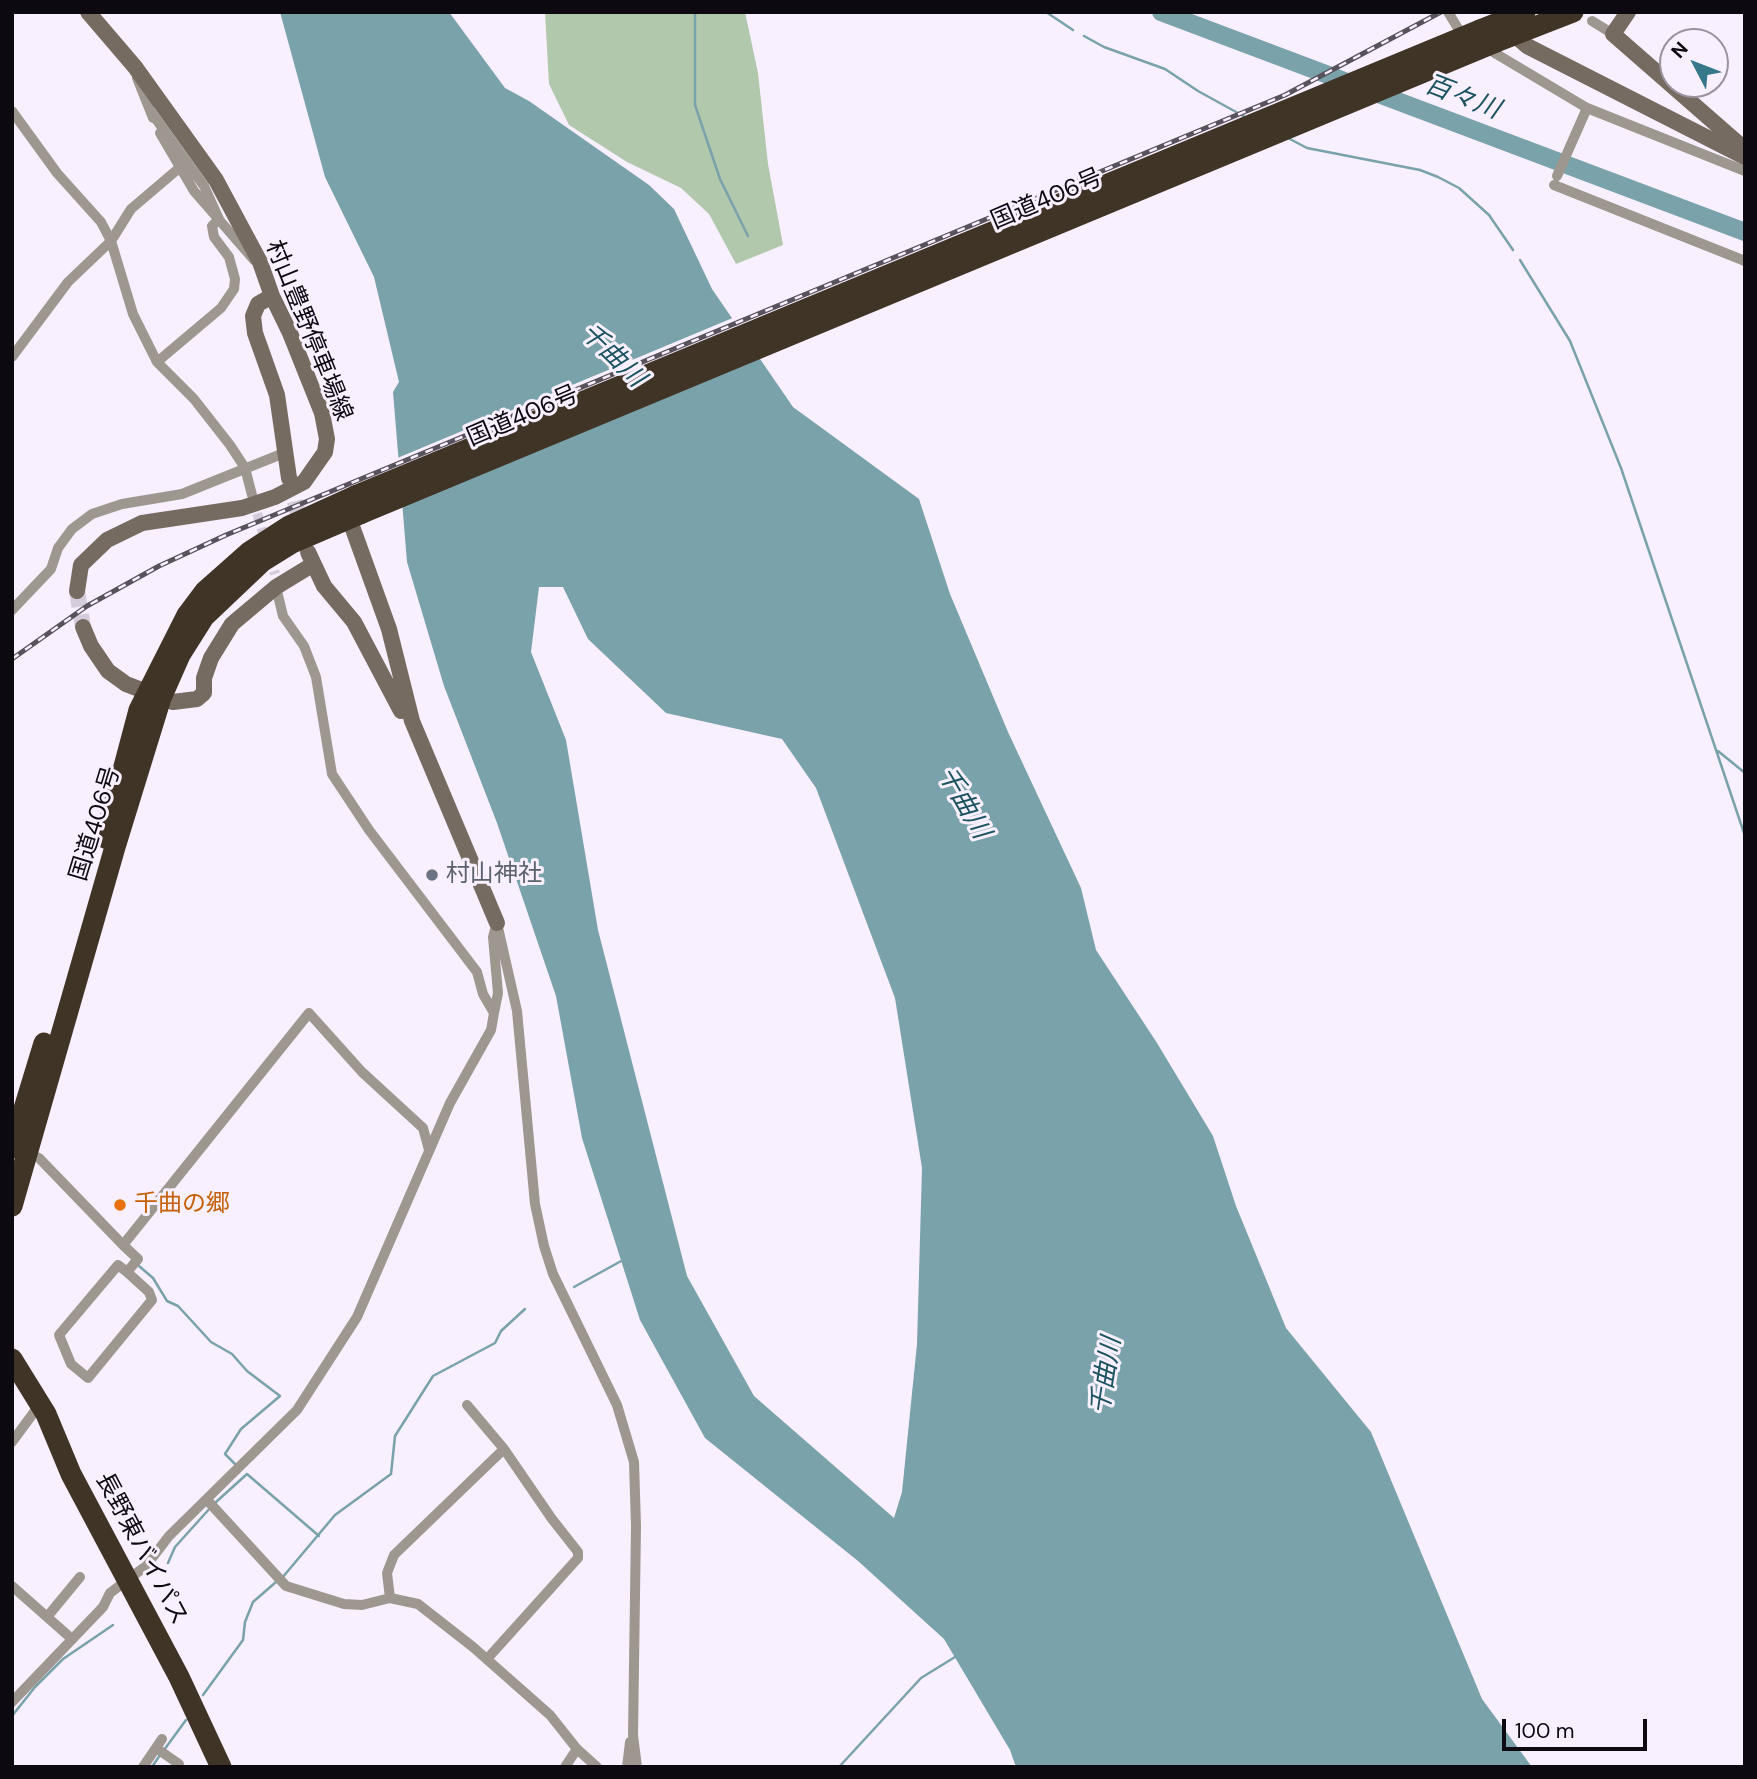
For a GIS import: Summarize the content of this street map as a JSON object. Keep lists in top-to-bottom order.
{
  "streets": {
    "highway": ["国道406号", "長野東バイパス"],
    "street": ["村山豊野停車場線"]
  },
  "water": ["百々川", "千曲川"],
  "places": ["村山神社", "千曲の郷"],
  "scale_bar": "100 m",
  "north": "top left"
}
